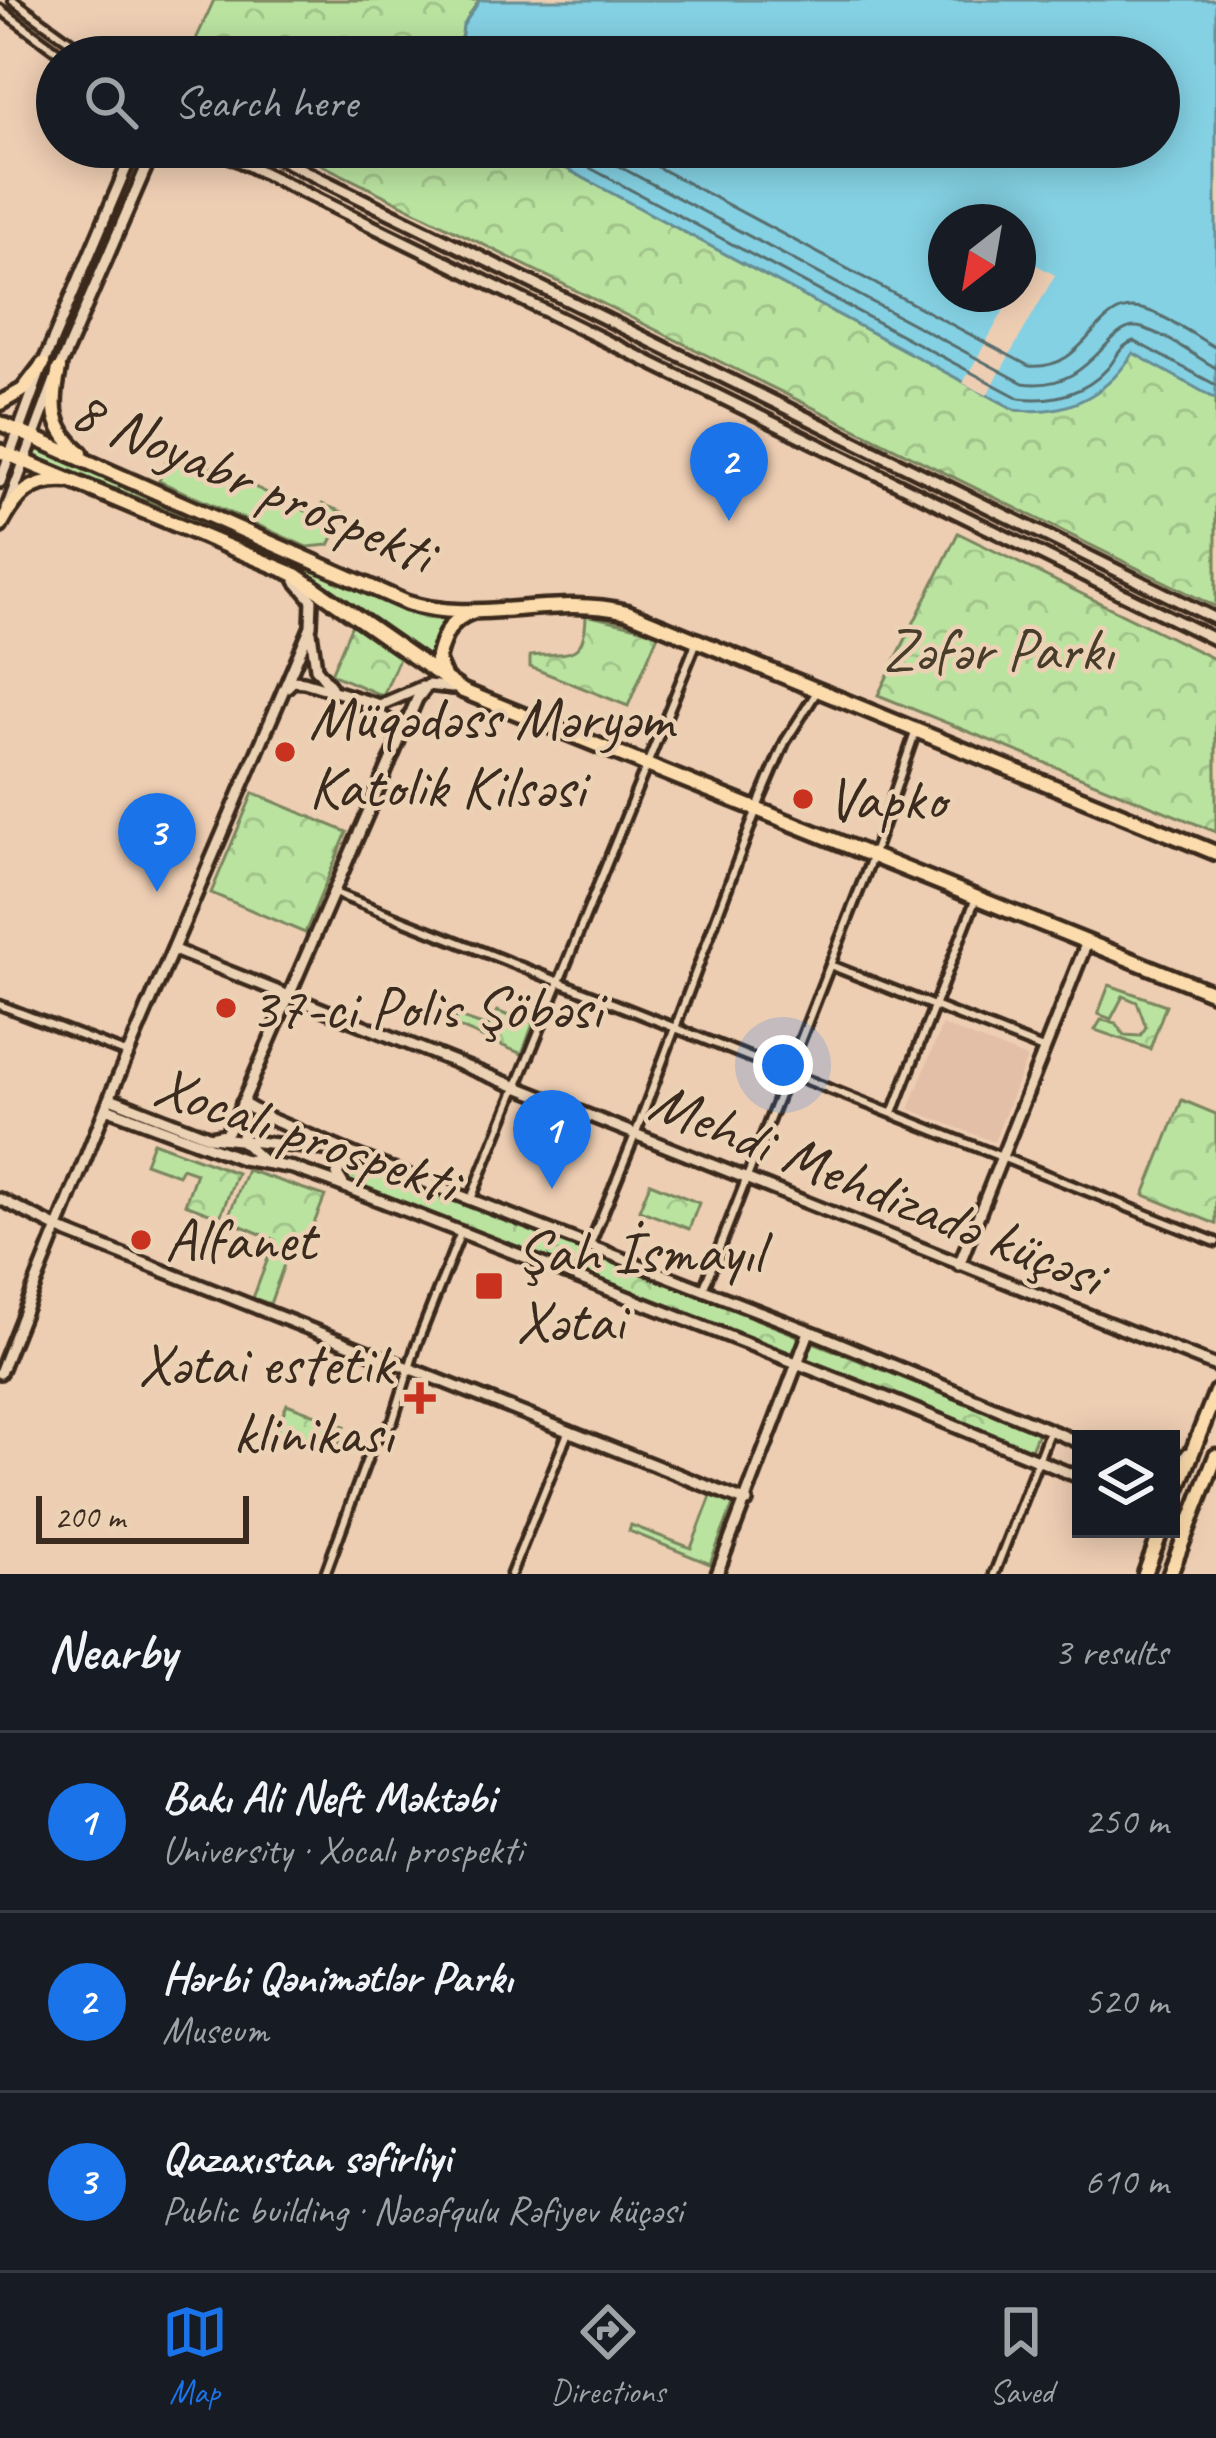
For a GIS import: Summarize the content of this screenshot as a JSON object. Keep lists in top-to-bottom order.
{
  "streets": {
    "highway": ["8 Noyabr prospekti"],
    "main road": ["Xocalı prospekti", "Mehdi Mehdizadə küçəsi"]
  },
  "parks": ["Zəfər Parkı"],
  "places": {
    "other": [
      "Müqədəss Məryəm Katolik Kilsəsi",
      "Vapko",
      "37-ci Polis Şöbəsi",
      "Alfanet"
    ],
    "transit": ["Şah İsmayıl Xətai"],
    "health": ["Xətai estetik klinikası"]
  },
  "scale_bar": "200 m",
  "north": "bottom left",
  "page": {
    "search": "Search here",
    "pins": ["2", "3", "1"],
    "scale": "200 m",
    "heading": ["Nearby", "3 results"],
    "list": [
      {
        "mark": "1",
        "name": "Bakı Ali Neft Məktəbi",
        "note": "University · Xocalı prospekti",
        "value": "250 m"
      },
      {
        "mark": "2",
        "name": "Hərbi Qənimətlər Parkı",
        "note": "Museum",
        "value": "520 m"
      },
      {
        "mark": "3",
        "name": "Qazaxıstan səfirliyi",
        "note": "Public building · Nəcəfqulu Rəfiyev küçəsi",
        "value": "610 m"
      }
    ],
    "nav": ["Map", "Directions", "Saved"]
  }
}
